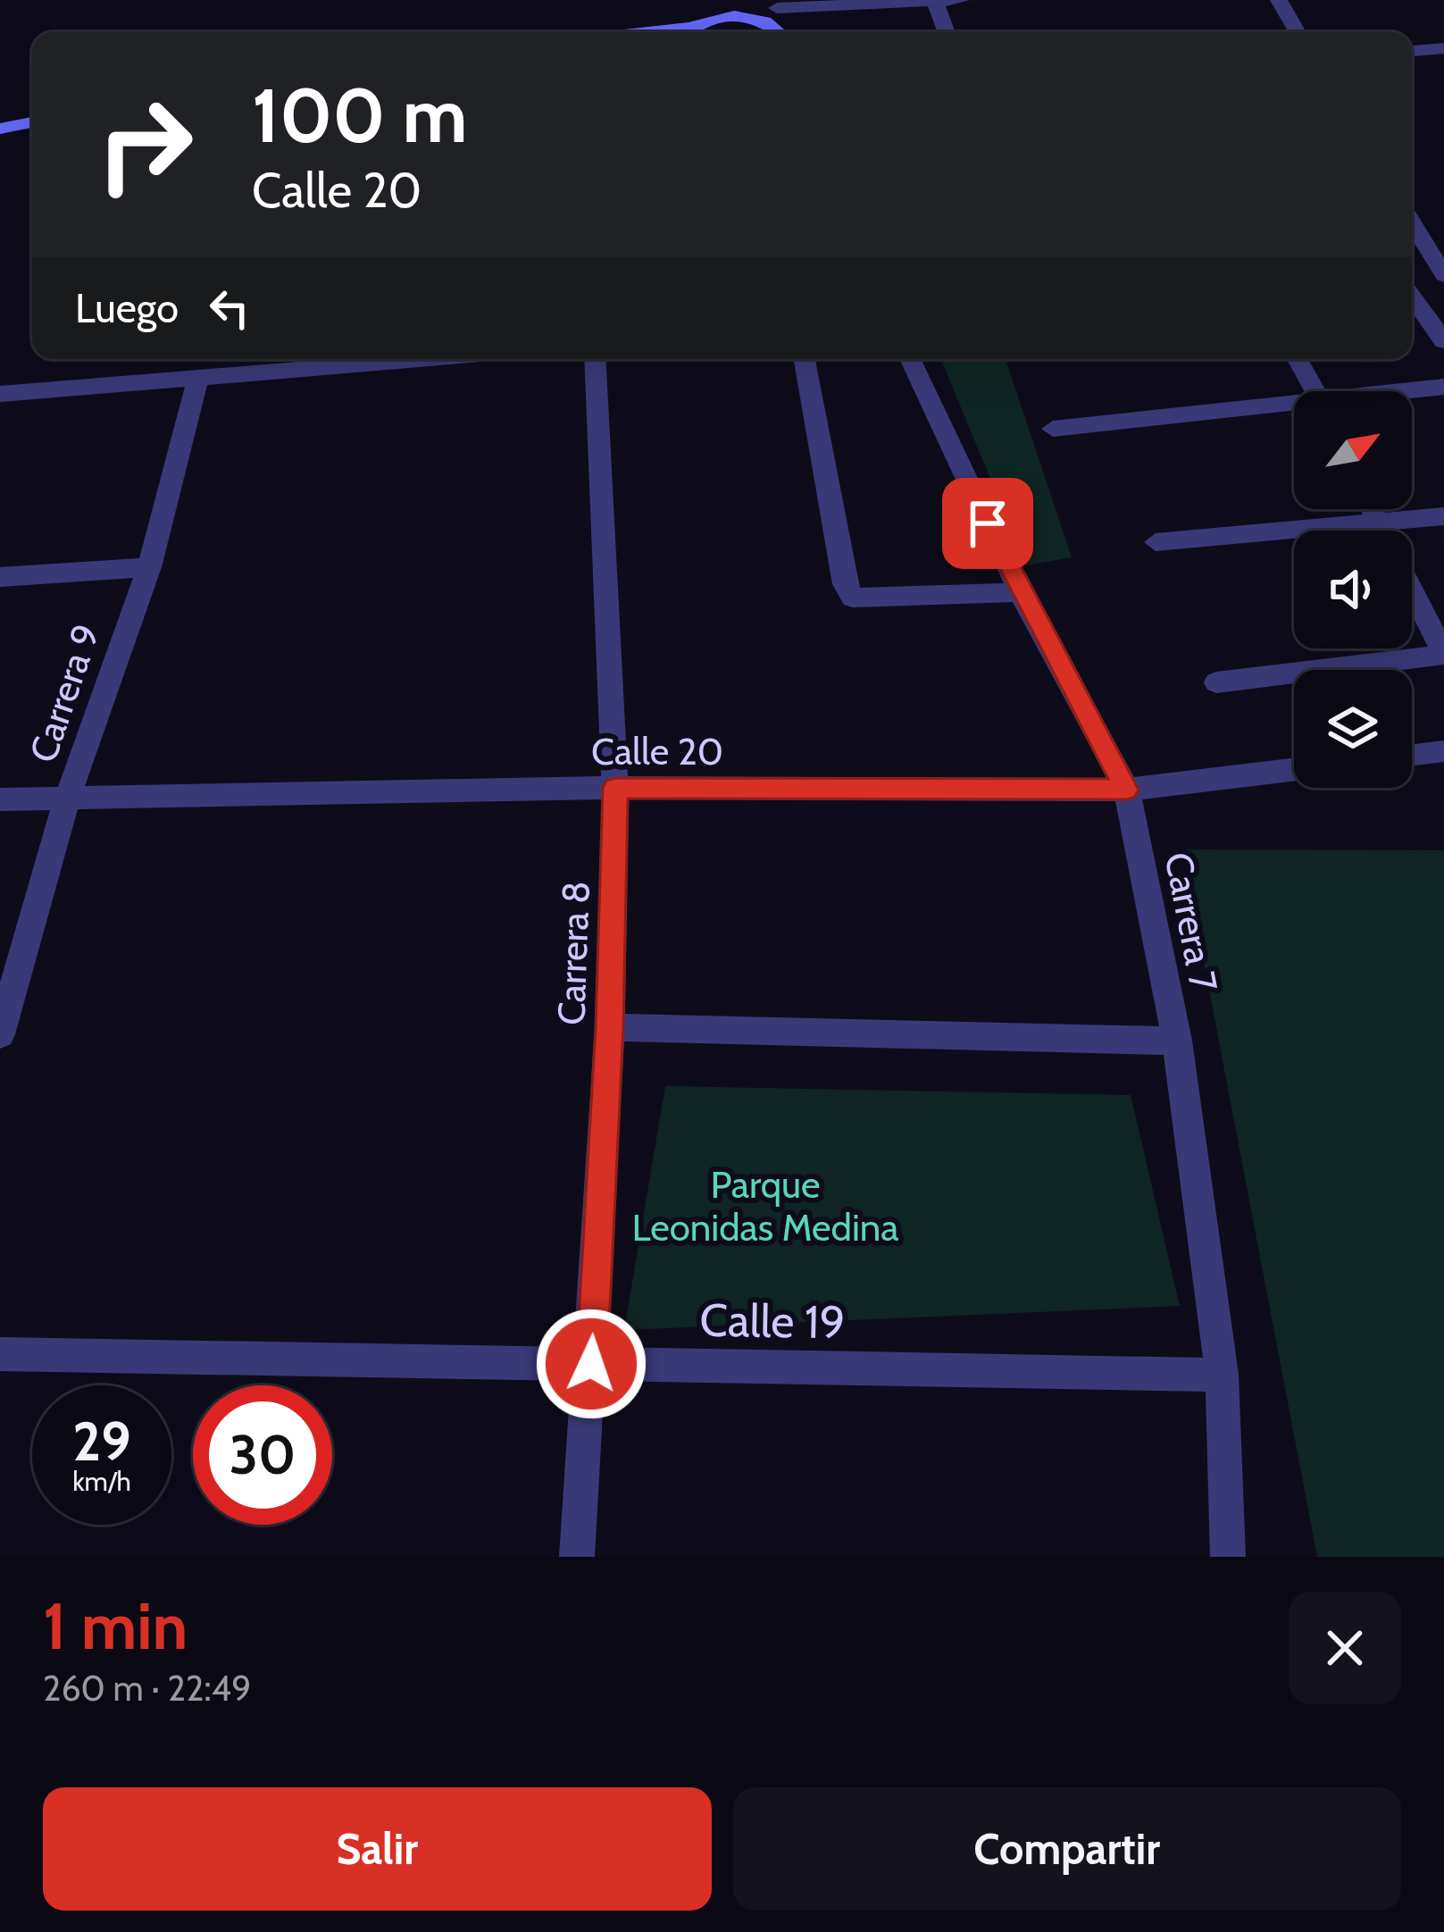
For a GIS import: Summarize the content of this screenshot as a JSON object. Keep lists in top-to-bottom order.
{
  "streets": {
    "street": [
      "Carrera 9",
      "Calle 20",
      "Carrera 7",
      "Carrera 8",
      "Calle 19"
    ]
  },
  "crossings": [
    ["Carrera 9", "Calle 20"],
    ["Calle 20", "Carrera 7"],
    ["Calle 20", "Carrera 8"],
    ["Carrera 7", "Calle 19"],
    ["Carrera 8", "Calle 19"]
  ],
  "parks": ["Parque Leonidas Medina"],
  "north": "top right",
  "page": {
    "turn": ["100 m", "Calle 20"],
    "then": "Luego",
    "speed": "29 km/h",
    "limit": "30",
    "heading": ["1 min", "260 m · 22:49"],
    "buttons": ["Salir", "Compartir"]
  }
}
